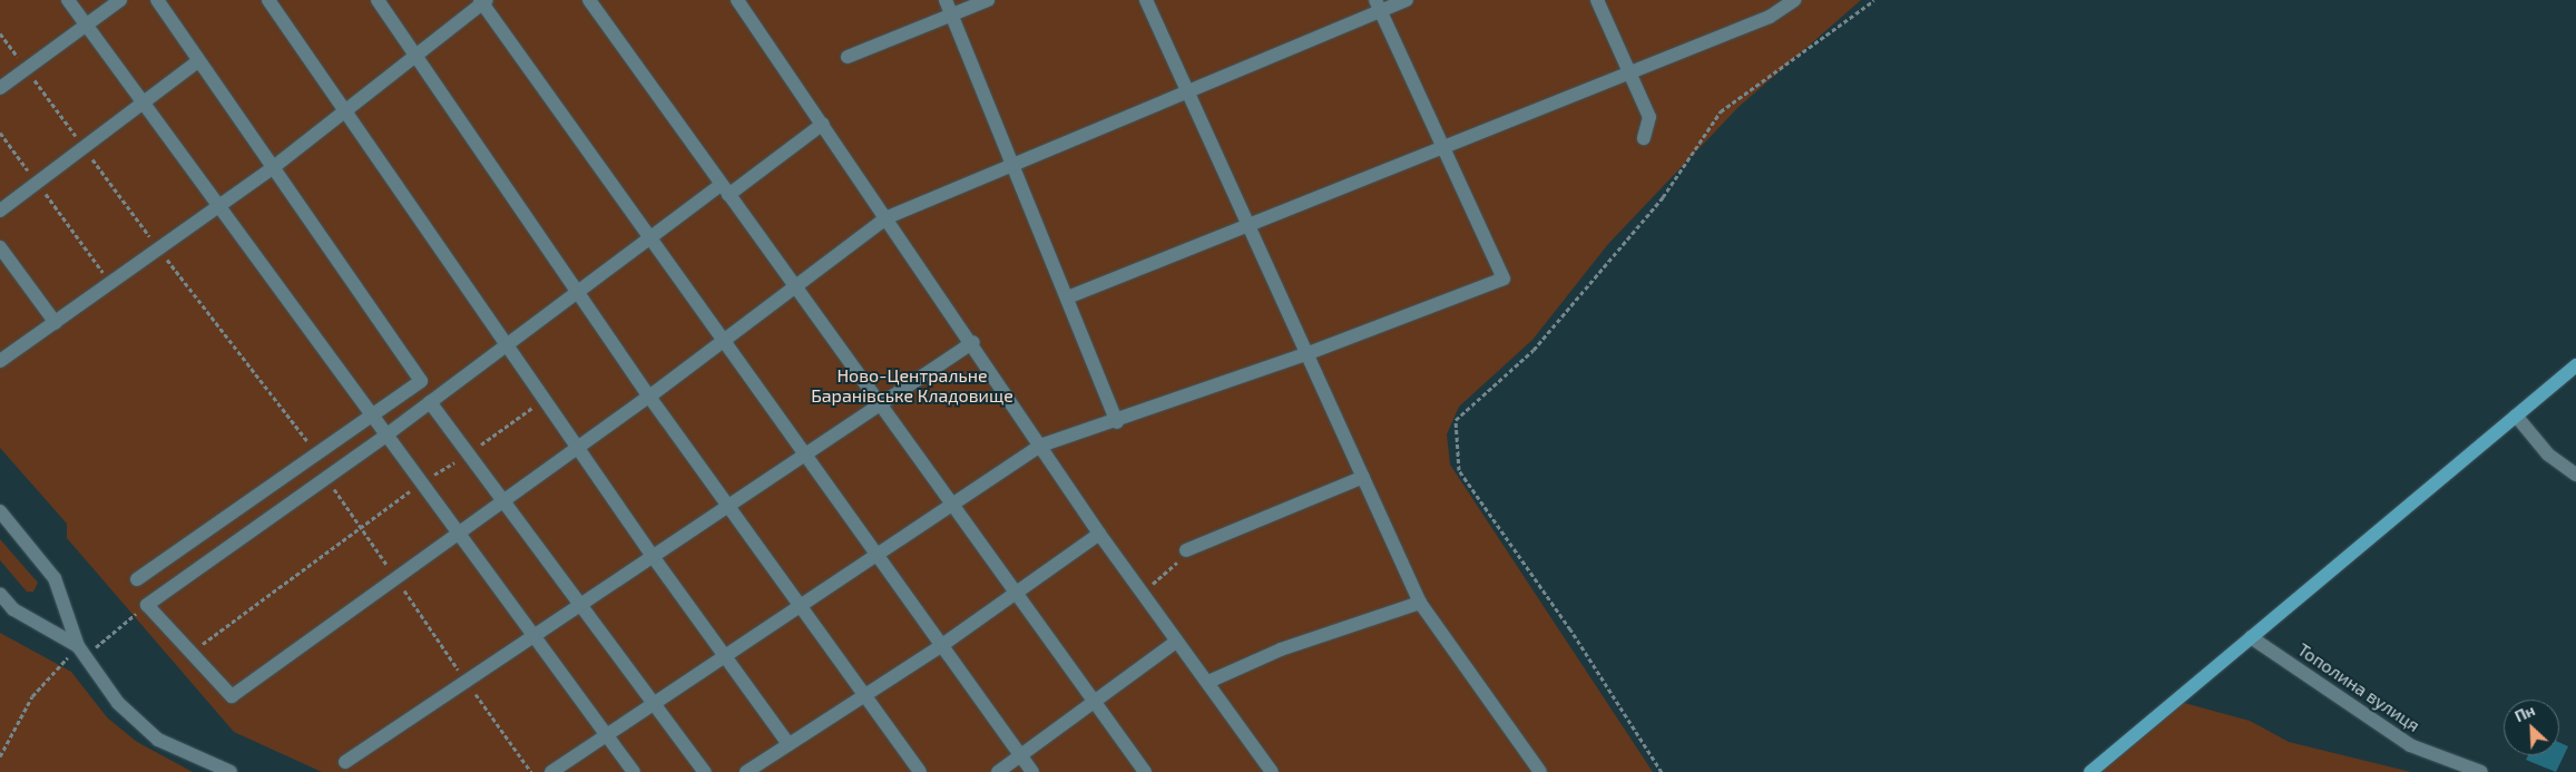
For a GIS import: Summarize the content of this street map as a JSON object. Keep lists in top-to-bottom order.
{
  "streets": {
    "street": ["Тополина вулиця"]
  },
  "parks": ["Ново-Центральне Баранівське Кладовище"],
  "north": "top left"
}
